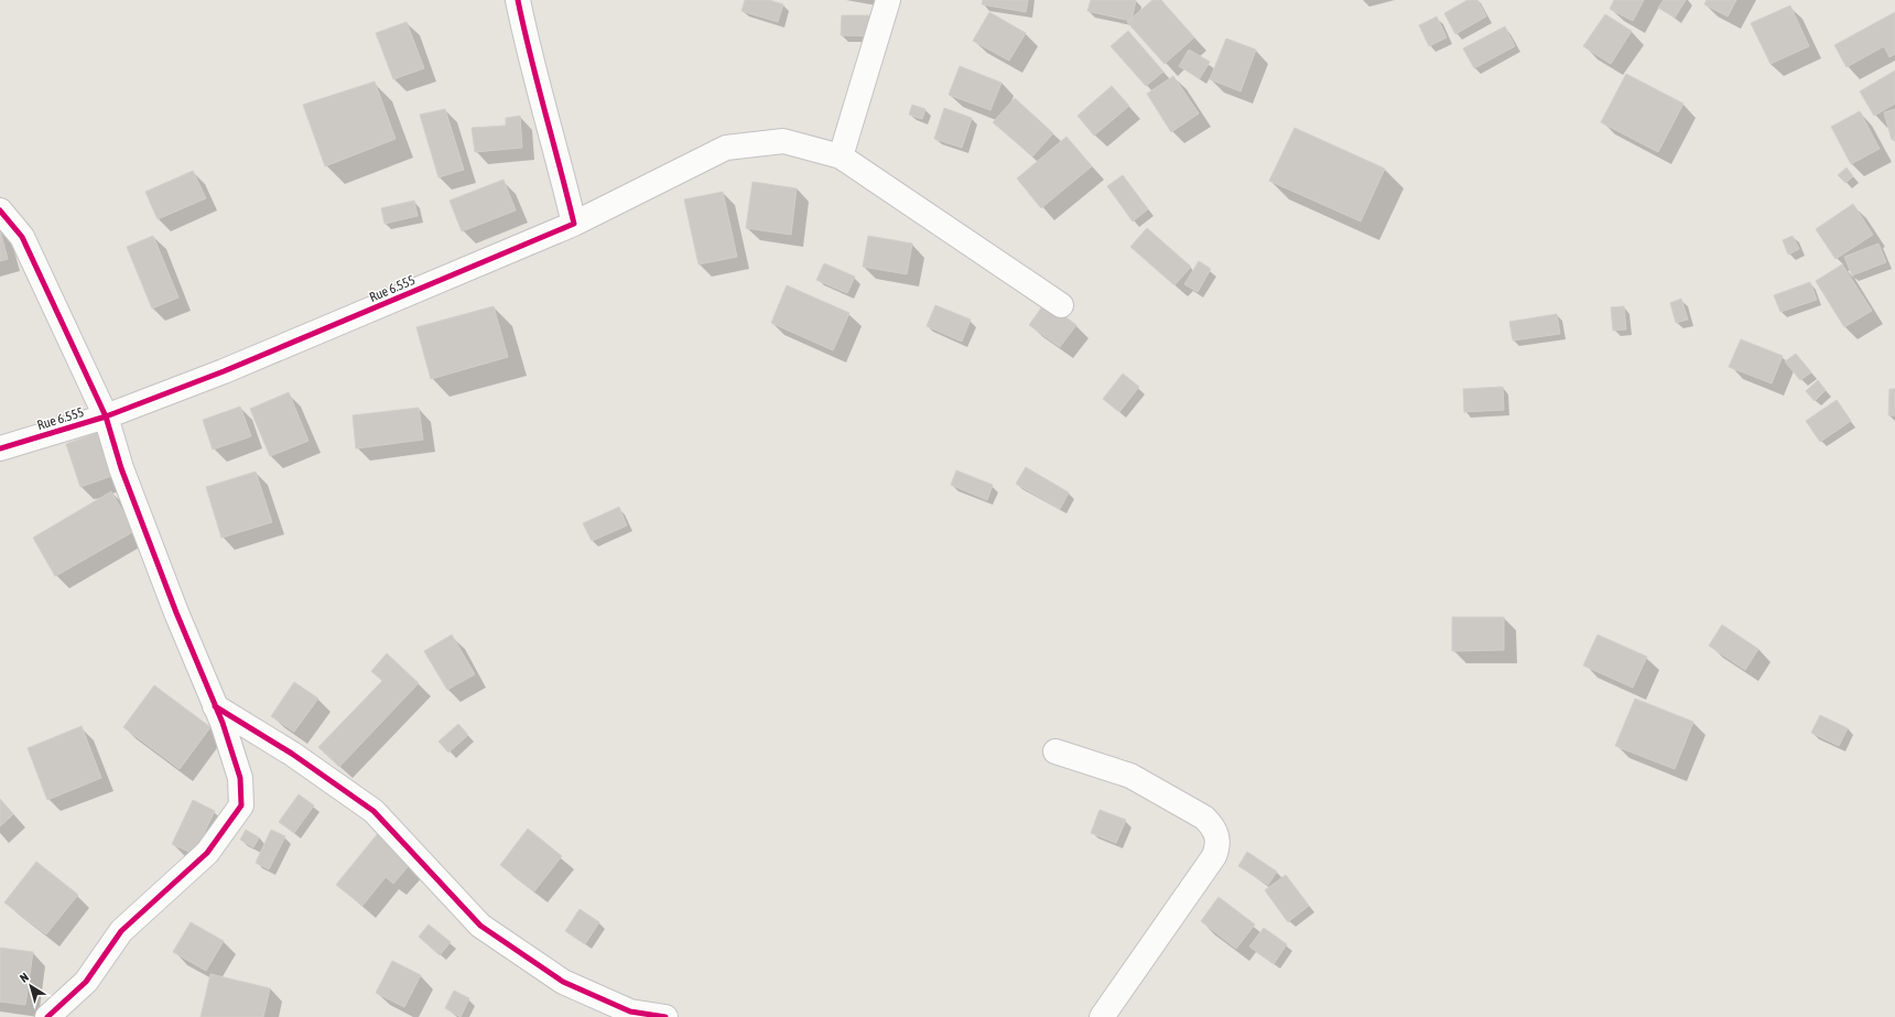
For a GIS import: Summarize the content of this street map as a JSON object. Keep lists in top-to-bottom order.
{
  "streets": {
    "street": ["Rue 6.555"]
  },
  "north": "top left"
}
